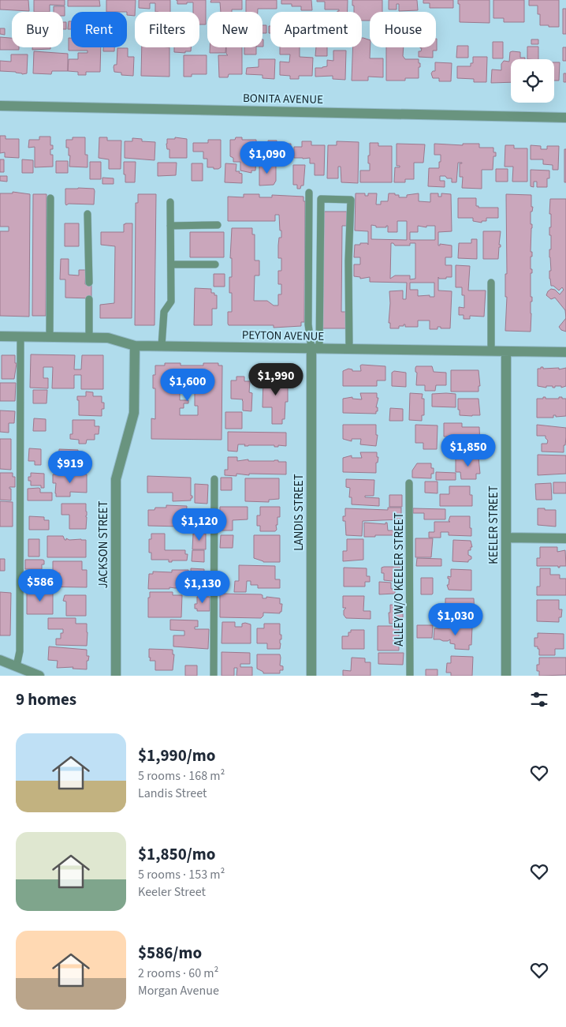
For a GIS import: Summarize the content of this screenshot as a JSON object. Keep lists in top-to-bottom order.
{
  "streets": {
    "street": [
      "BONITA AVENUE",
      "PEYTON AVENUE",
      "LANDIS STREET",
      "KEELER STREET",
      "JACKSON STREET"
    ],
    "lane": ["ALLEY W/O KEELER STREET"]
  },
  "crossings": [
    ["PEYTON AVENUE", "LANDIS STREET"],
    ["PEYTON AVENUE", "KEELER STREET"],
    ["PEYTON AVENUE", "JACKSON STREET"]
  ],
  "page": {
    "chip": [
      "Buy",
      "Rent",
      "Filters",
      "New",
      "Apartment",
      "House"
    ],
    "price": [
      "$1,090",
      "$1,990",
      "$1,600",
      "$1,850",
      "$919",
      "$1,120",
      "$586",
      "$1,130",
      "$1,030"
    ],
    "heading": "9 homes",
    "list": [
      {
        "name": "$1,990/mo",
        "note": "5 rooms · 168 m² · Landis Street"
      },
      {
        "name": "$1,850/mo",
        "note": "5 rooms · 153 m² · Keeler Street"
      },
      {
        "name": "$586/mo",
        "note": "2 rooms · 60 m² · Morgan Avenue"
      }
    ]
  }
}
